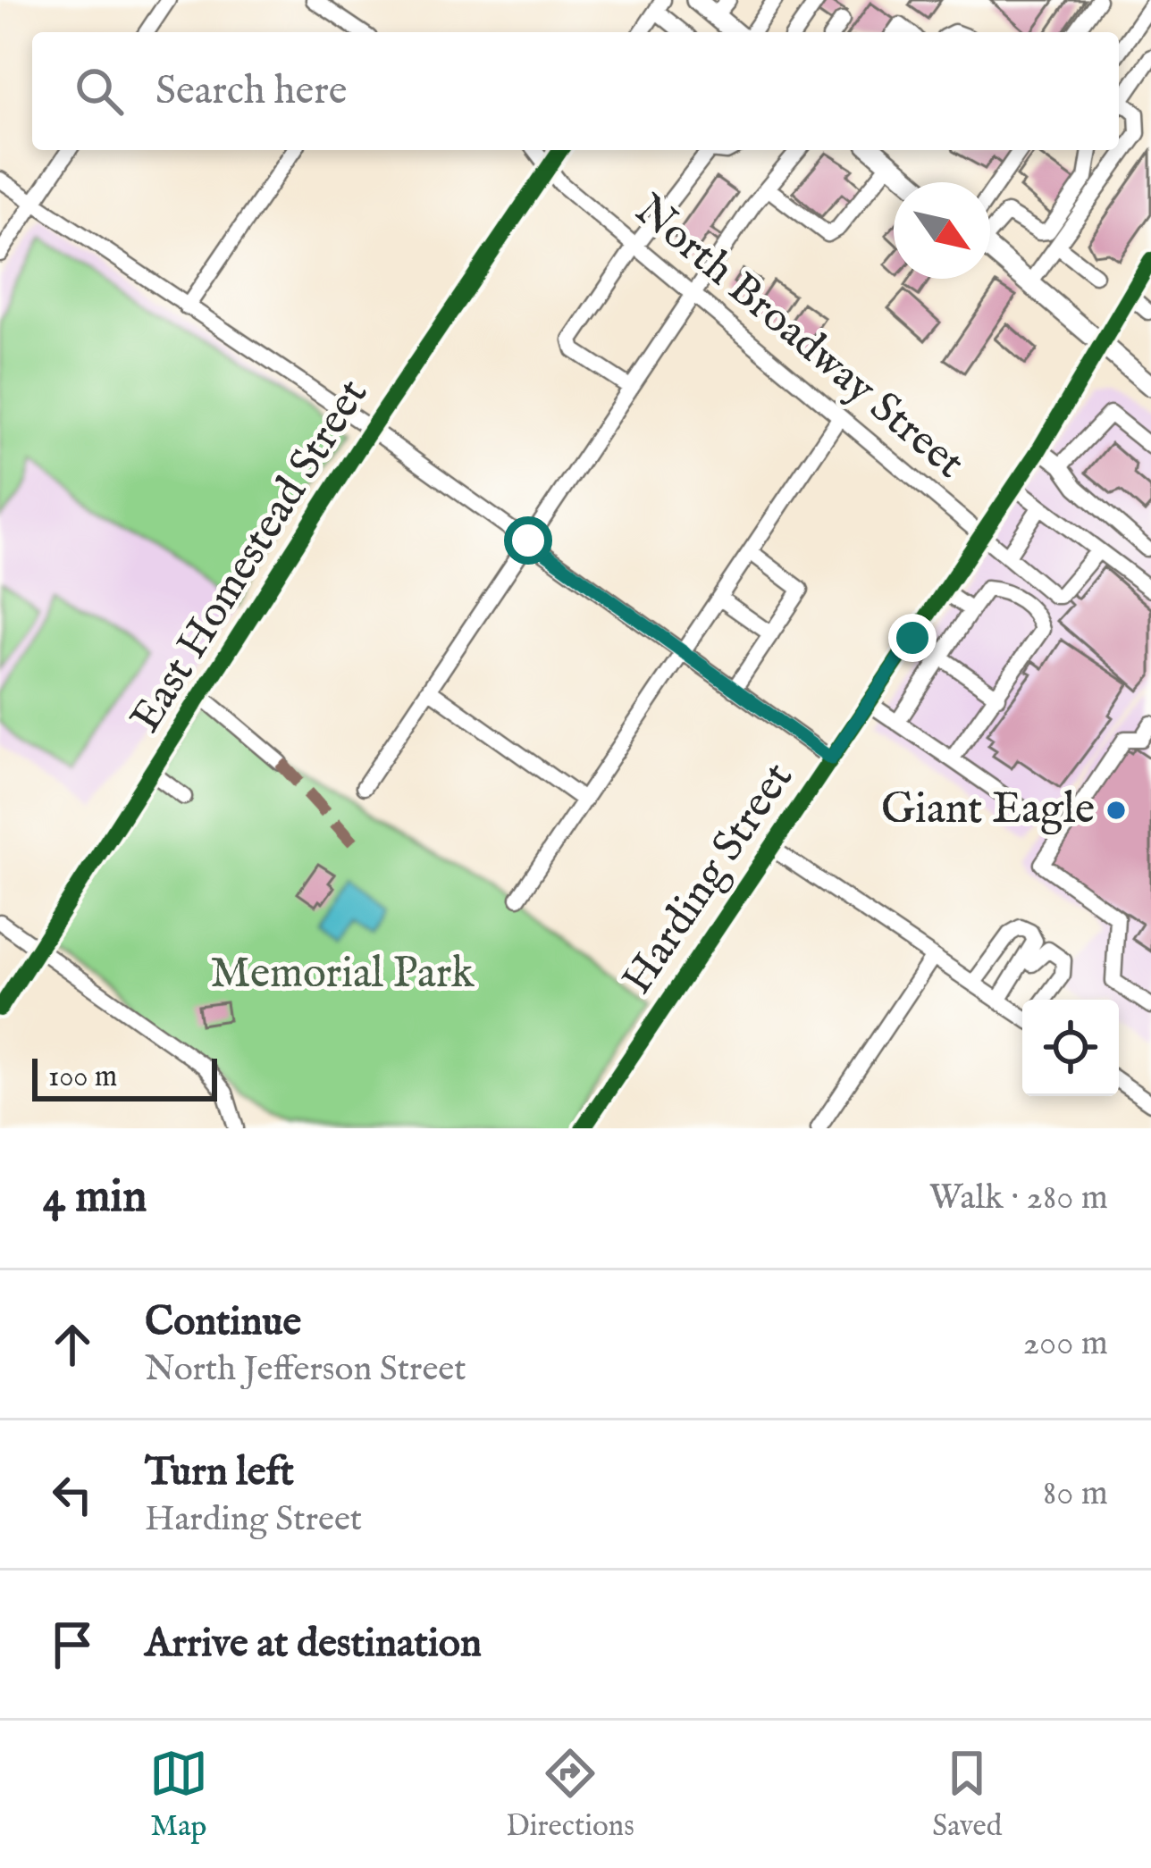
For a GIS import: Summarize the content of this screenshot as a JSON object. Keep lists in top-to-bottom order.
{
  "streets": {
    "street": ["North Broadway Street", "East Homestead Street", "Harding Street"]
  },
  "crossings": [
    ["North Broadway Street", "East Homestead Street"],
    ["North Broadway Street", "Harding Street"]
  ],
  "parks": ["Memorial Park"],
  "places": ["Giant Eagle"],
  "scale_bar": "100 m",
  "north": "bottom right",
  "page": {
    "search": "Search here",
    "scale": "100 m",
    "heading": ["4 min", "Walk · 280 m"],
    "list": [
      ["Continue", "North Jefferson Street", "200 m"],
      ["Turn left", "Harding Street", "80 m"],
      "Arrive at destination"
    ],
    "nav": ["Map", "Directions", "Saved"]
  }
}
